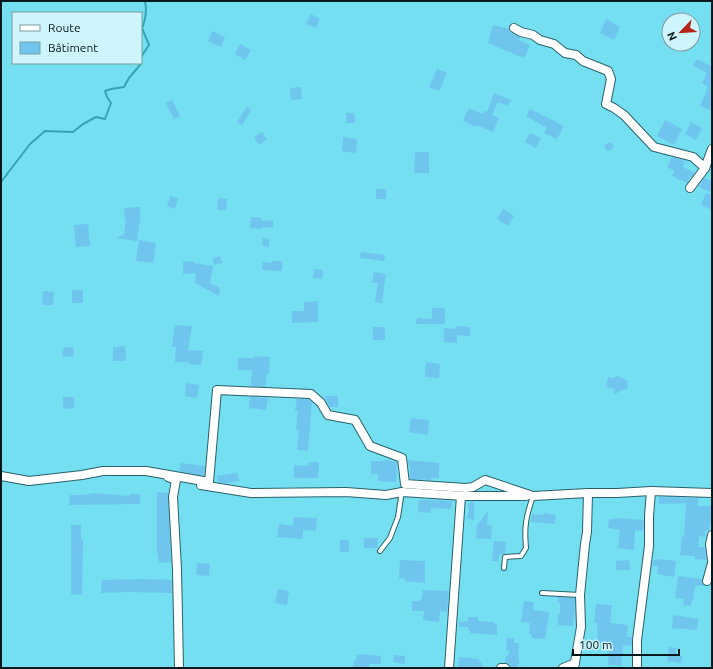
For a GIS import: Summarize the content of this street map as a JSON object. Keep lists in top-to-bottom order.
{
  "legend": ["Route", "Bâtiment"],
  "scale_bar": "100 m",
  "north": "bottom left"
}
